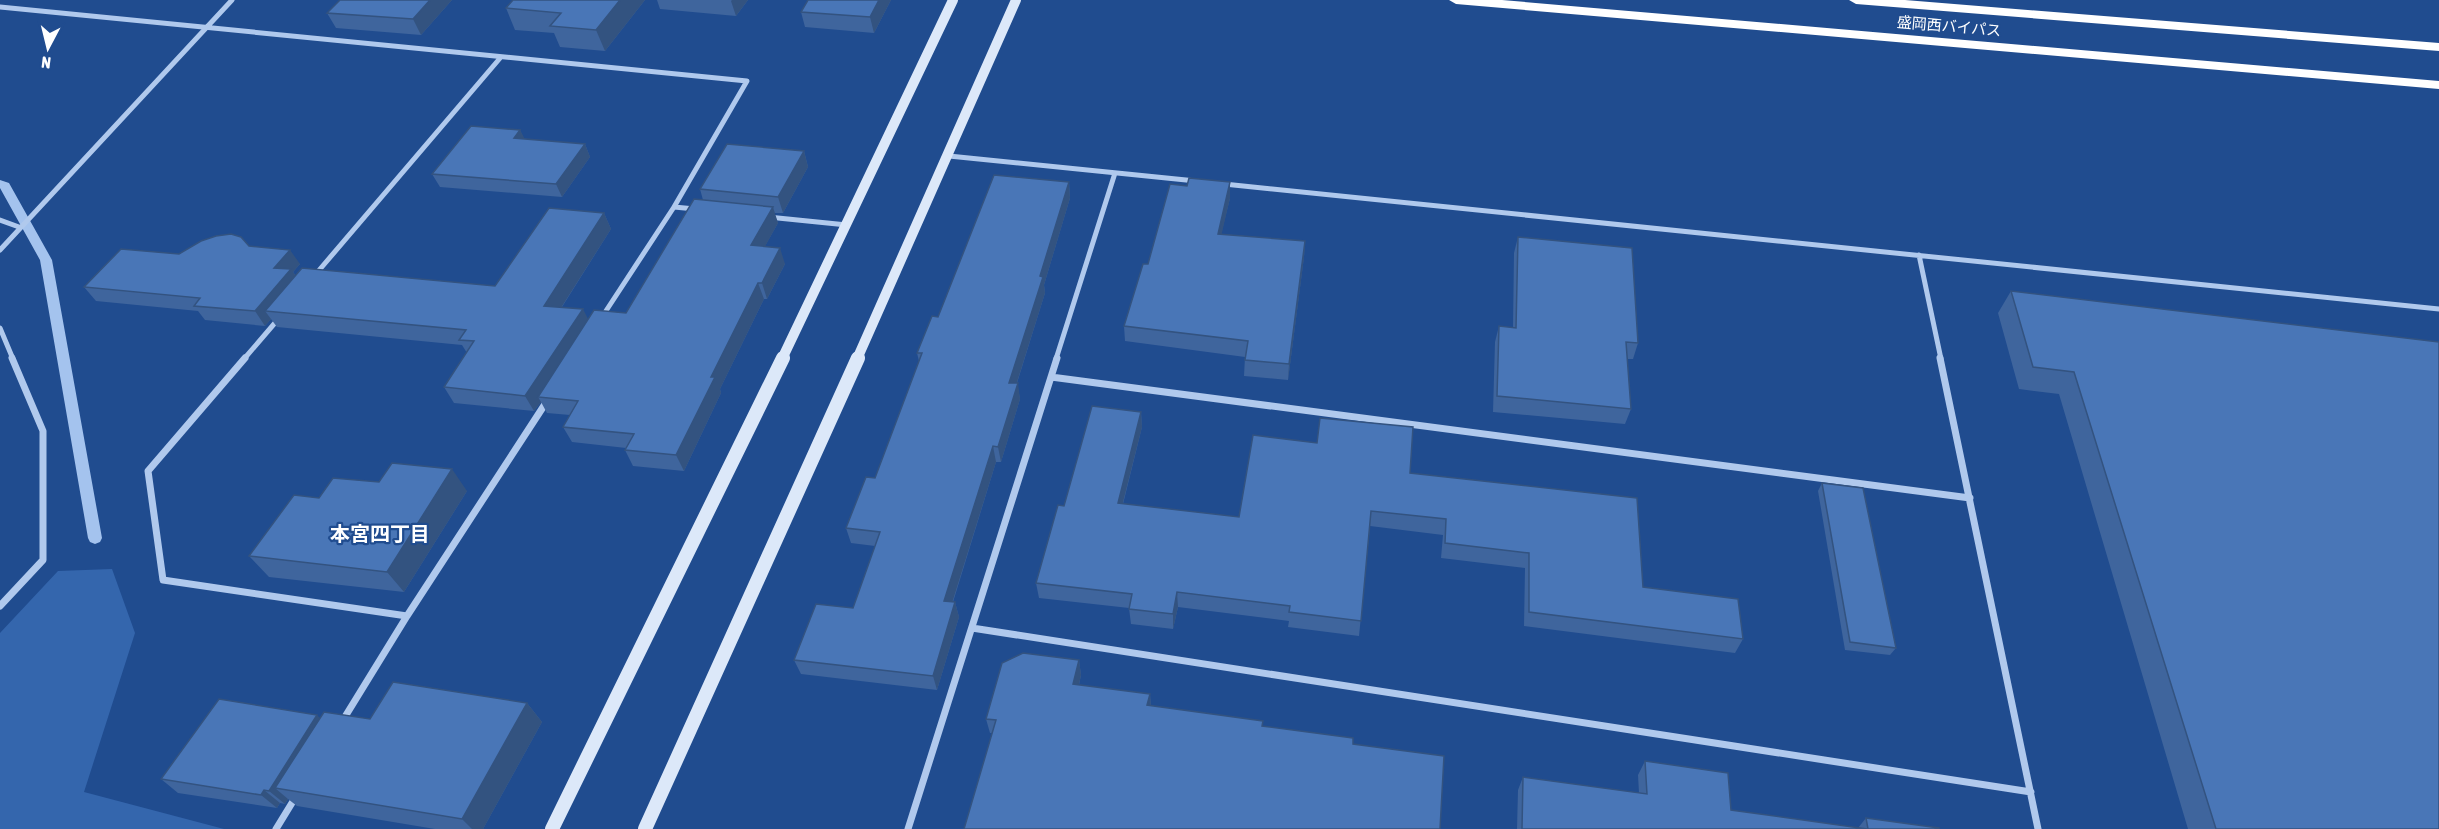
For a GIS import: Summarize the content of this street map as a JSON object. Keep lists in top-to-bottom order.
{
  "streets": {
    "highway": ["盛岡西バイパス"]
  },
  "districts": ["本宮四丁目"],
  "north": "bottom"
}
